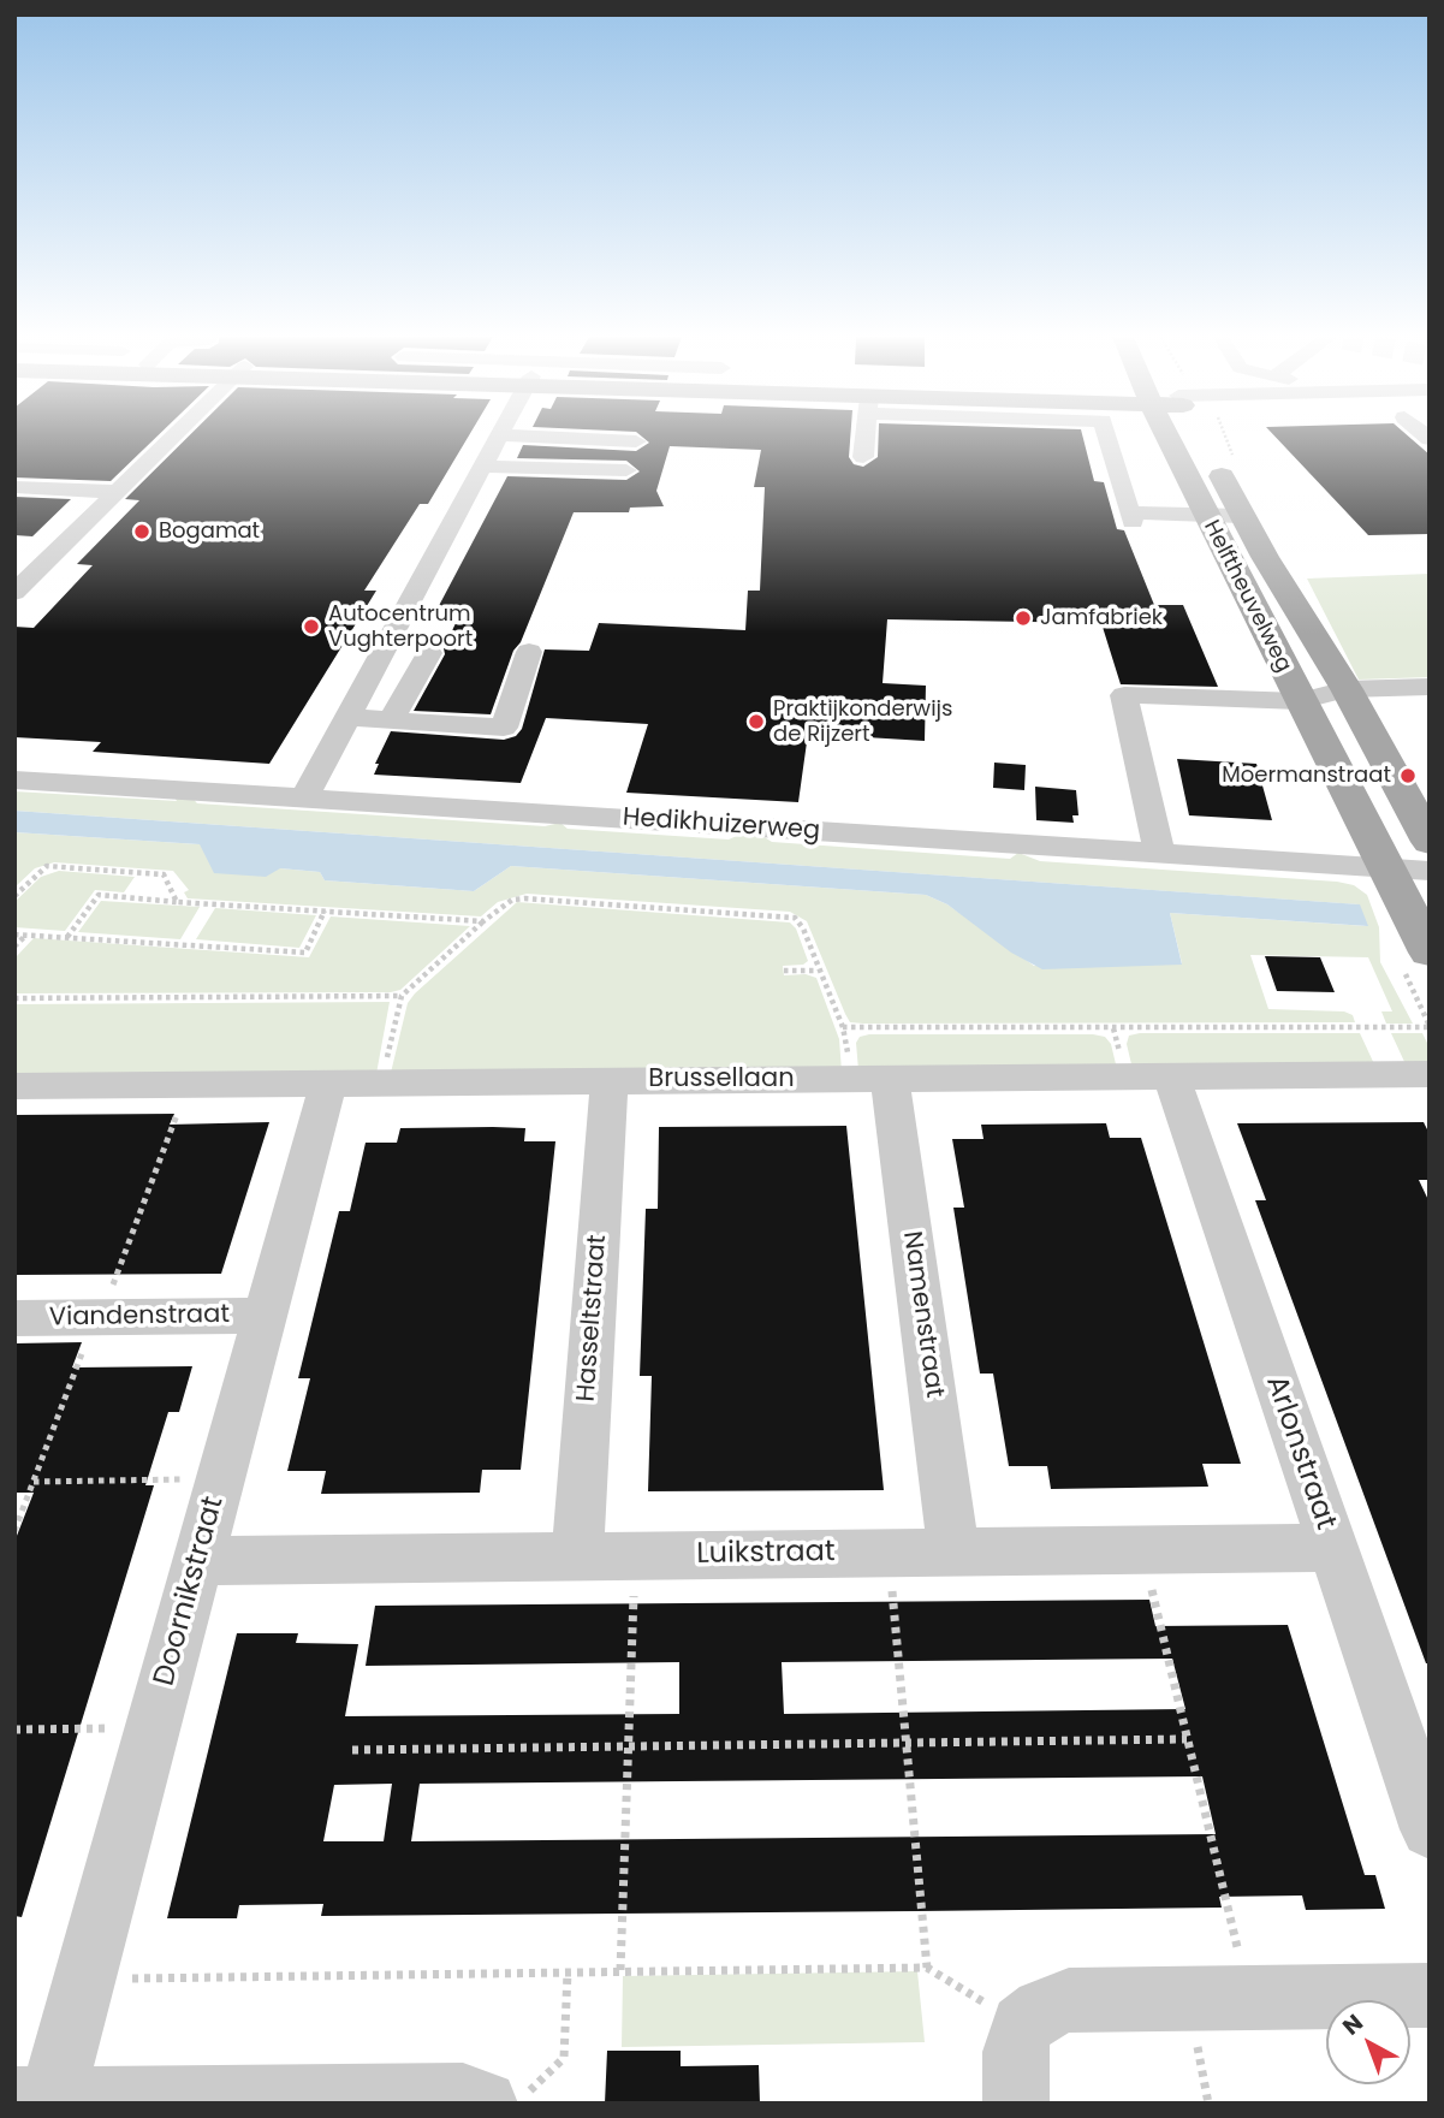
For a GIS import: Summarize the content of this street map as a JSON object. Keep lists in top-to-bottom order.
{
  "streets": {
    "main road": ["Helftheuvelweg"],
    "street": [
      "Hedikhuizerweg",
      "Brussellaan",
      "Namenstraat",
      "Viandenstraat",
      "Hasseltstraat",
      "Arlonstraat",
      "Luikstraat",
      "Doornikstraat"
    ]
  },
  "crossings": [
    ["Helftheuvelweg", "Hedikhuizerweg"],
    ["Brussellaan", "Namenstraat"],
    ["Brussellaan", "Hasseltstraat"],
    ["Brussellaan", "Arlonstraat"],
    ["Brussellaan", "Doornikstraat"],
    ["Namenstraat", "Luikstraat"],
    ["Viandenstraat", "Doornikstraat"],
    ["Hasseltstraat", "Luikstraat"],
    ["Arlonstraat", "Luikstraat"],
    ["Luikstraat", "Doornikstraat"]
  ],
  "places": [
    "Bogamat",
    "Jamfabriek",
    "Autocentrum Vughterpoort",
    "Praktijkonderwijs de Rijzert",
    "Moermanstraat"
  ],
  "north": "top left"
}
